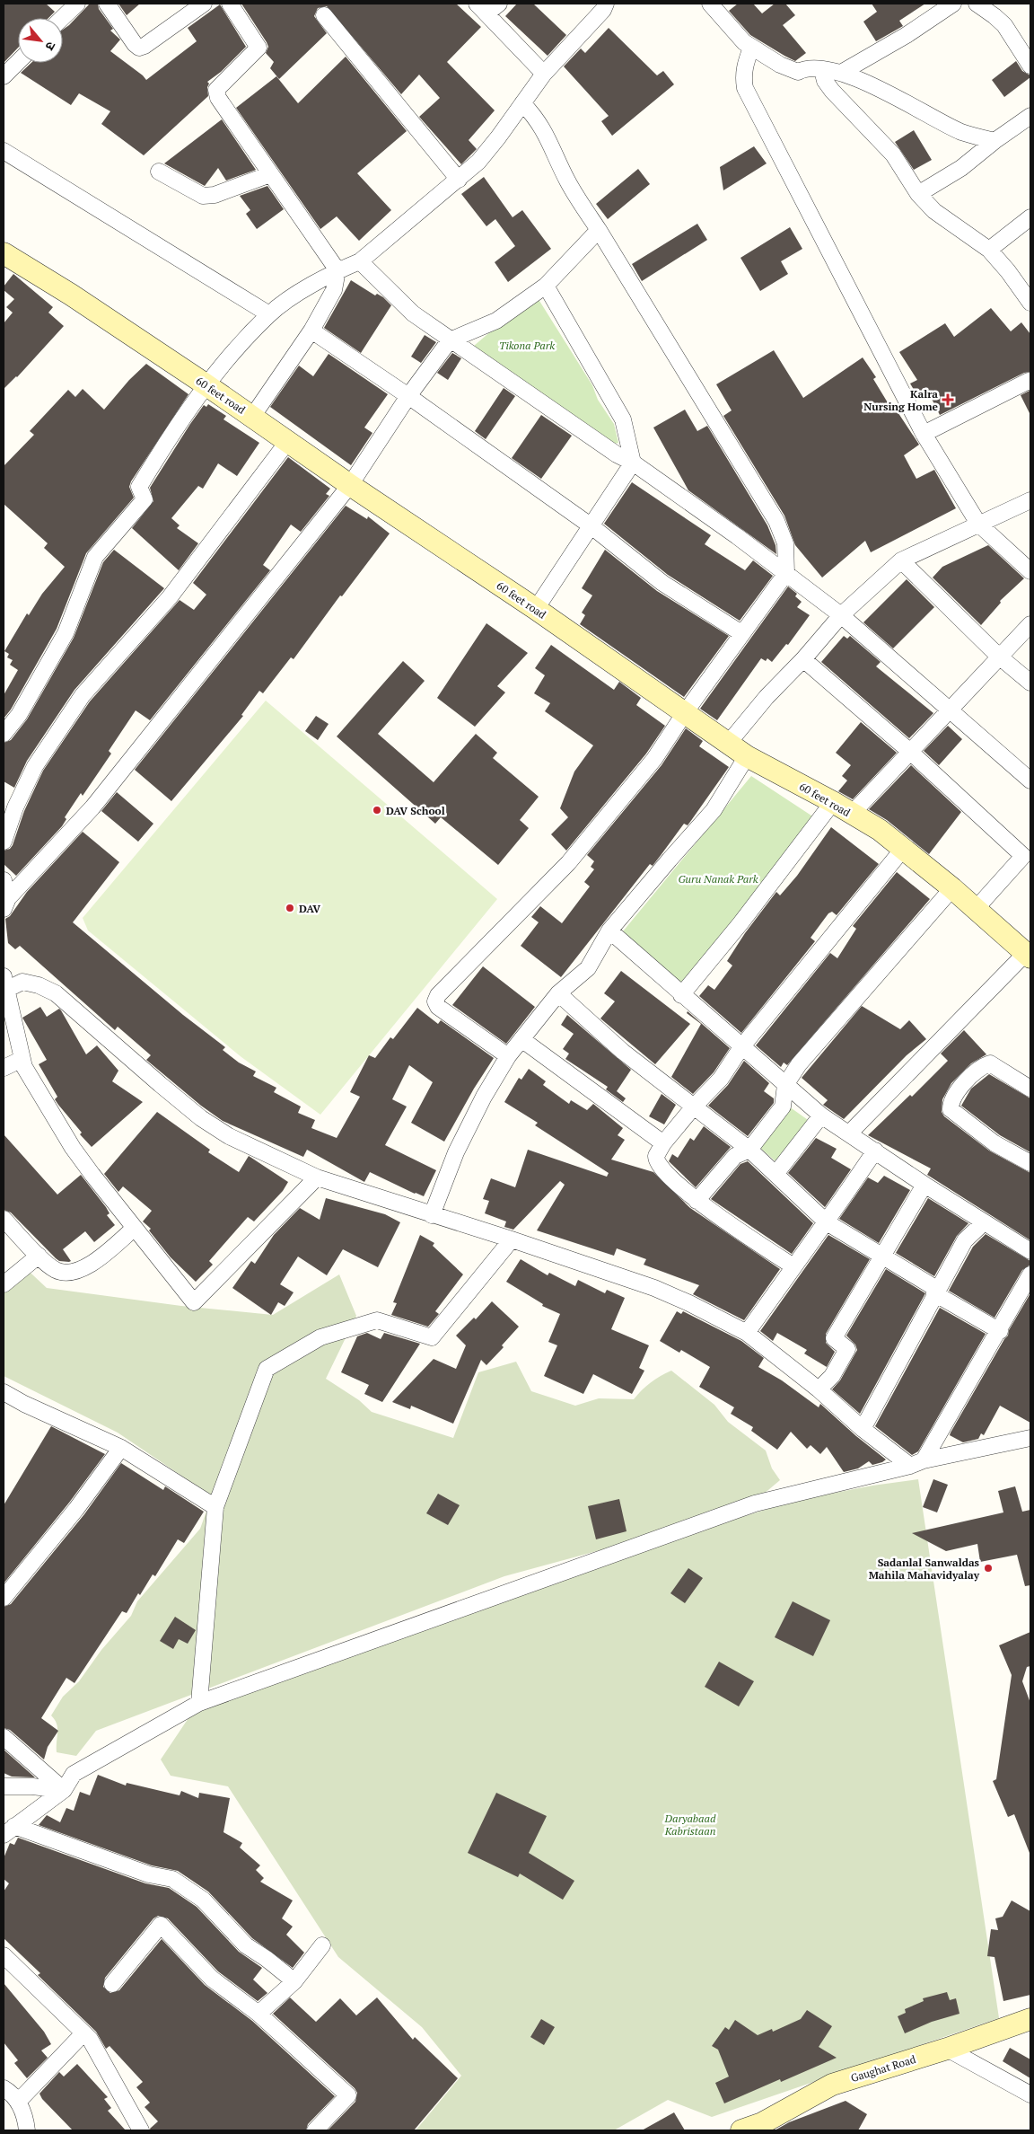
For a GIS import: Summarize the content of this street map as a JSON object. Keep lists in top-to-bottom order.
{
  "streets": {
    "street": ["60 feet road", "Gaughat Road"]
  },
  "parks": ["Tikona Park", "Guru Nanak Park", "Daryabaad Kabristaan"],
  "places": {
    "health": ["Kalra Nursing Home"],
    "other": ["DAV School", "DAV", "Sadanlal Sanwaldas Mahila Mahavidyalay"]
  },
  "north": "bottom right"
}
